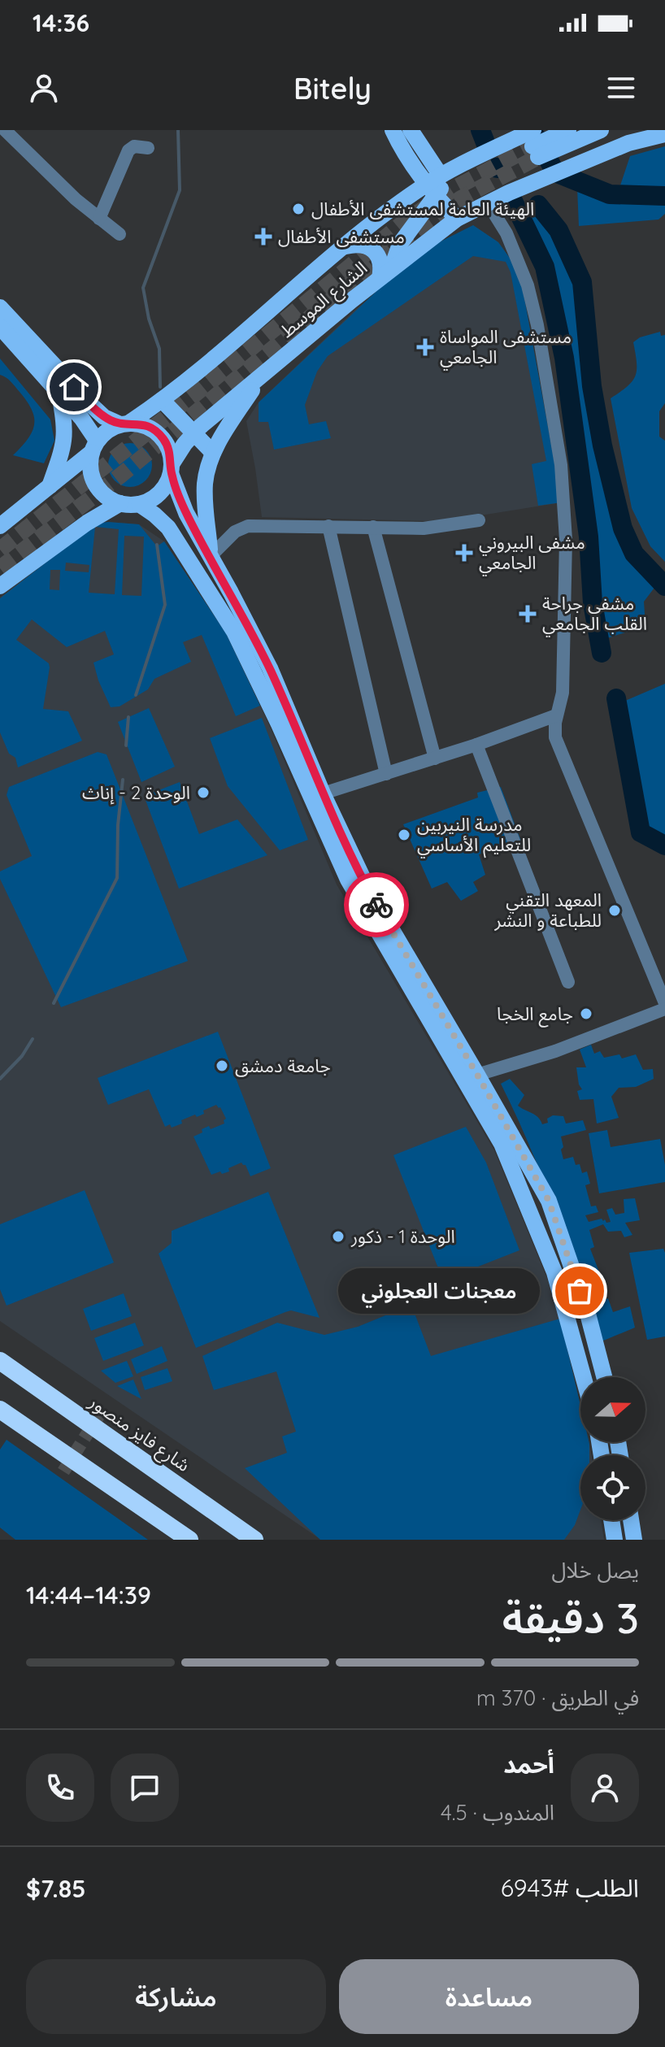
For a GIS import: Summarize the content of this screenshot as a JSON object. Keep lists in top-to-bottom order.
{
  "streets": {
    "highway": ["شارع فايز منصور"],
    "main road": ["الشارع الموسط"]
  },
  "places": {
    "other": [
      "الهيئة العامة لمستشفى الأطفال",
      "الوحدة 2 - إناث",
      "مدرسة النيربين للتعليم الأساسي",
      "المعهد التقني للطباعة و النشر",
      "جامع الخجا",
      "جامعة دمشق",
      "الوحدة 1 - ذكور",
      "معجنات العجلوني"
    ],
    "health": [
      "مستشفى الأطفال",
      "مستشفى المواساة الجامعي",
      "مشفى البيروني الجامعي",
      "مشفى جراحة القلب الجامعي"
    ]
  },
  "north": "right",
  "page": {
    "status": "14:36",
    "header": "Bitely",
    "bubble": "معجنات العجلوني",
    "heading": ["3 دقيقة", "يصل خلال", "14:39–14:44"],
    "panel": [
      "أحمد",
      "المندوب · 4.5",
      "الطلب #6943",
      "$7.85"
    ],
    "bar": "في الطريق · 370 m",
    "buttons": ["مساعدة", "مشاركة"]
  }
}
